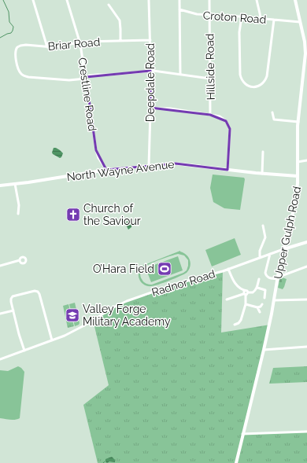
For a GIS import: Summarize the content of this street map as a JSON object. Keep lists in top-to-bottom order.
{
  "streets": {
    "street": [
      "Croton Road",
      "Briar Road",
      "Hillside Road",
      "Deepdale Road",
      "Crestline Road",
      "North Wayne Avenue",
      "Upper Gulph Road",
      "Radnor Road"
    ]
  },
  "crossings": [
    ["Croton Road", "Hillside Road"],
    ["Croton Road", "Upper Gulph Road"],
    ["Briar Road", "Deepdale Road"],
    ["Briar Road", "Crestline Road"],
    ["Deepdale Road", "North Wayne Avenue"],
    ["Crestline Road", "North Wayne Avenue"],
    ["North Wayne Avenue", "Upper Gulph Road"],
    ["Upper Gulph Road", "Radnor Road"]
  ],
  "places": {
    "church": ["Church of the Saviour"],
    "sports": ["O’Hara Field"],
    "school or university": ["Valley Forge Military Academy"]
  }
}
